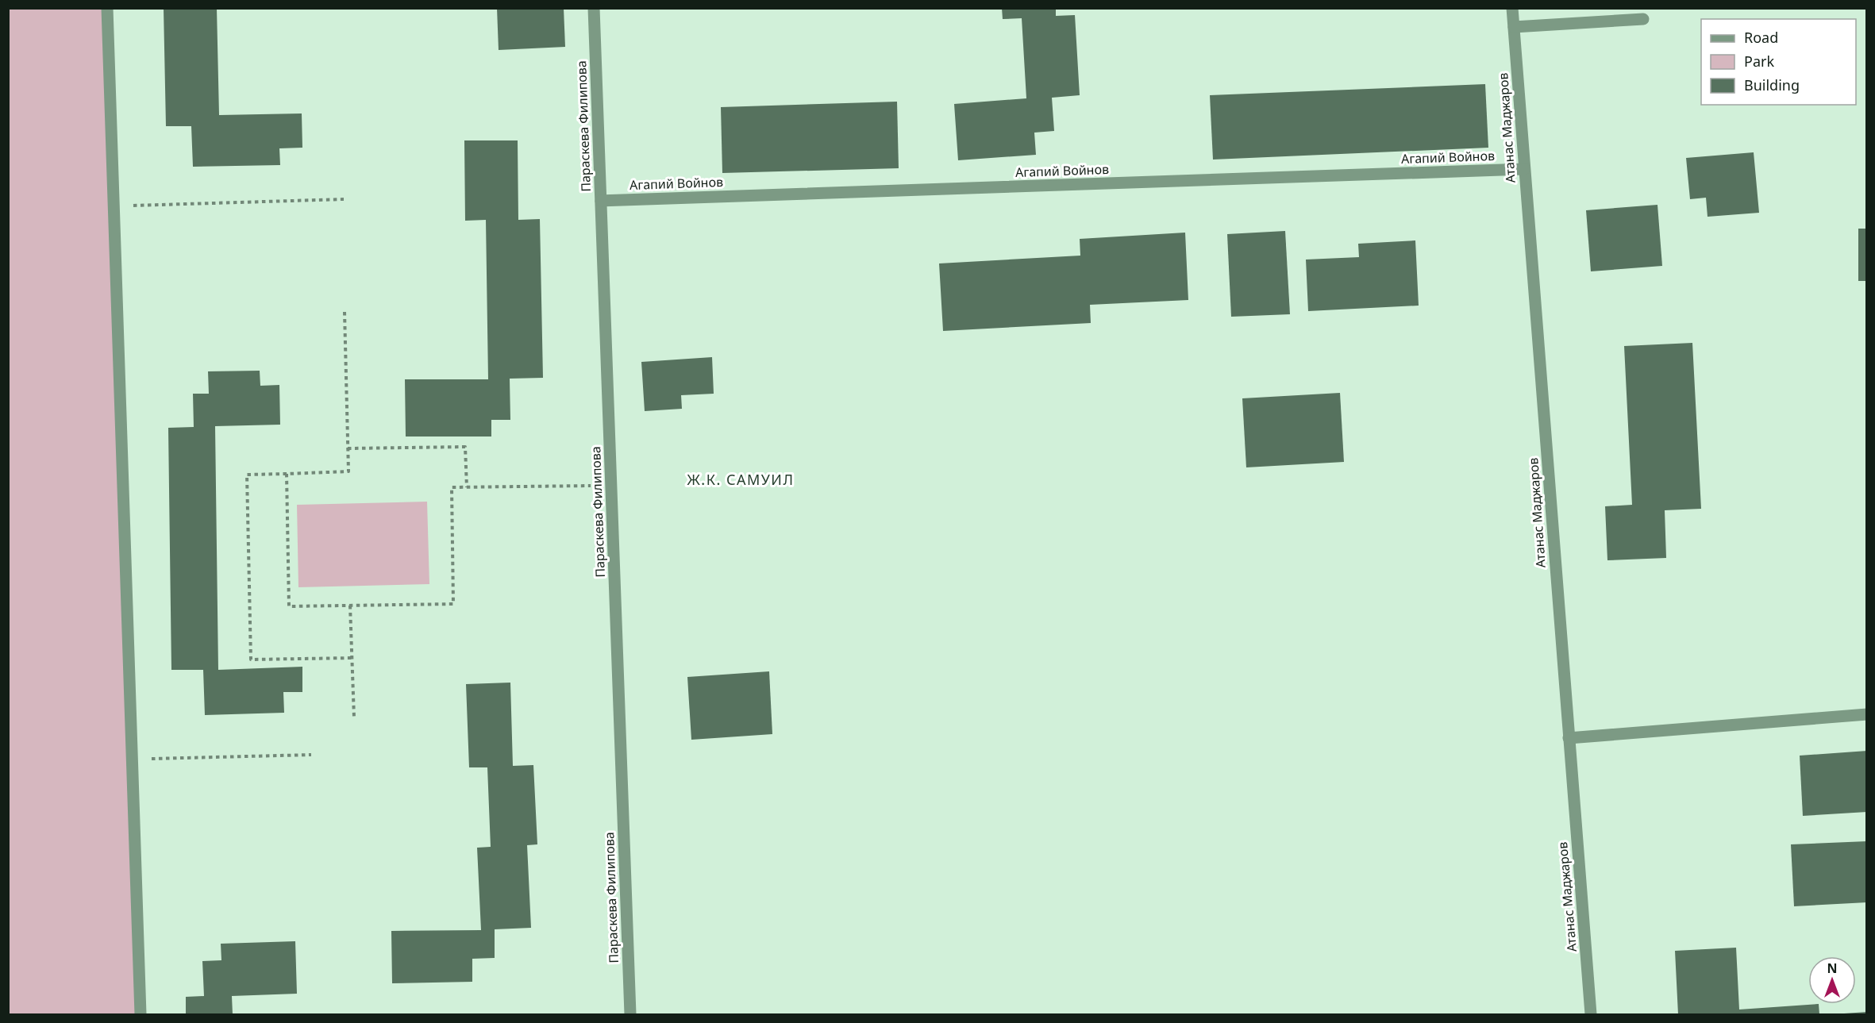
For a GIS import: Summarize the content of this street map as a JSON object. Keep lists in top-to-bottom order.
{
  "streets": {
    "street": ["Параскева Филипова", "Атанас Маджаров", "Агапий Войнов"]
  },
  "crossings": [
    ["Параскева Филипова", "Агапий Войнов"],
    ["Атанас Маджаров", "Агапий Войнов"]
  ],
  "districts": ["Ж.К. САМУИЛ"],
  "legend": ["Road", "Park", "Building"],
  "north": "top"
}
